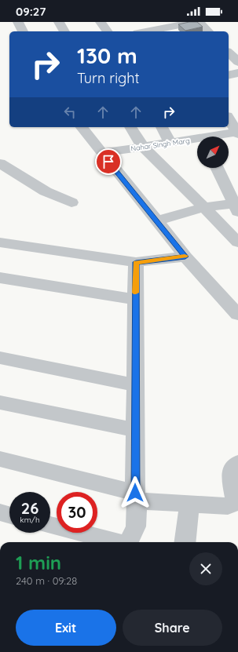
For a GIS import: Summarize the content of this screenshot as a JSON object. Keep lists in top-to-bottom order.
{
  "streets": {
    "street": ["Nahar Singh Marg"]
  },
  "north": "top right",
  "page": {
    "status": "09:27",
    "turn": ["130 m", "Turn right"],
    "speed": "26 km/h",
    "limit": "30",
    "heading": ["1 min", "240 m · 09:28"],
    "buttons": ["Exit", "Share"]
  }
}
